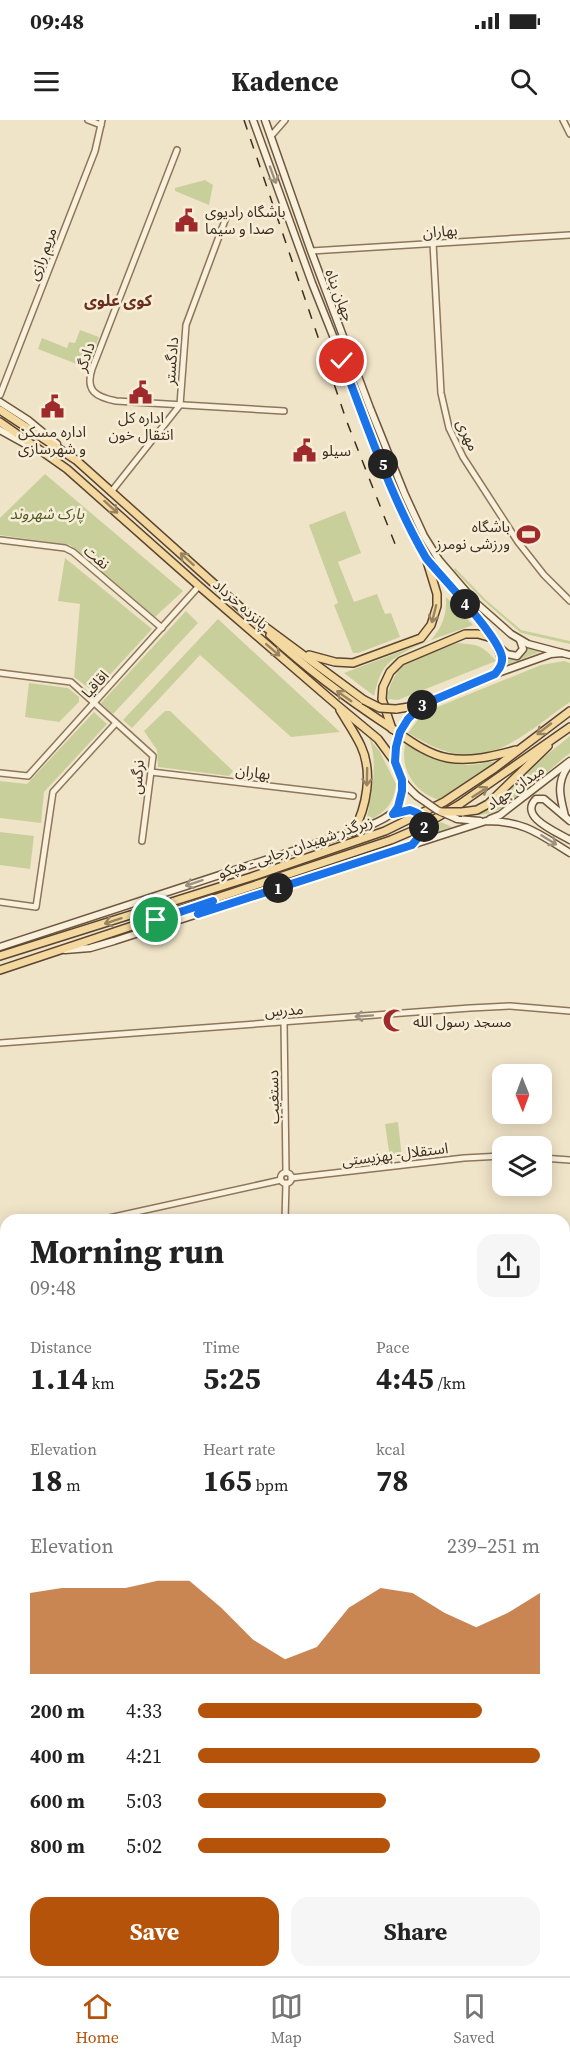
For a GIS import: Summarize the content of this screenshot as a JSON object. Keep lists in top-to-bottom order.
{
  "streets": {
    "main road": [
      "جهان پناه",
      "پانزده خرداد",
      "میدان جهاد",
      "زیرگذر شهیدان رجایی - هپکو"
    ],
    "street": [
      "بهاران",
      "مریم رازی",
      "دادگر",
      "دادگستر",
      "مهری",
      "نفت",
      "اقاقیا",
      "نرگس",
      "مدرس",
      "دستغیب",
      "استقلال- بهزیستی"
    ]
  },
  "crossings": [
    ["بهاران", "جهان پناه"],
    ["بهاران", "مهری"],
    ["بهاران", "نرگس"],
    ["دادگر", "دادگستر"],
    ["دادگستر", "پانزده خرداد"],
    ["نفت", "اقاقیا"],
    ["پانزده خرداد", "اقاقیا"],
    ["اقاقیا", "نرگس"],
    ["مدرس", "دستغیب"],
    ["دستغیب", "استقلال- بهزیستی"]
  ],
  "one_way": ["مدرس"],
  "districts": ["کوی علوی"],
  "parks": ["پارک شهروند"],
  "places": {
    "public building": [
      "باشگاه رادیوی صدا و سیما",
      "اداره کل انتقال خون",
      "اداره مسکن و شهرسازی",
      "سیلو"
    ],
    "sports": ["باشگاه ورزشی نومرز"],
    "mosque": ["مسجد رسول الله"]
  },
  "north": "bottom",
  "page": {
    "status": "09:48",
    "header": "Kadence",
    "pins": [
      "5",
      "4",
      "3",
      "2",
      "1"
    ],
    "heading": ["Morning run", "09:48"],
    "stats": [
      ["Distance", "1.14 km"],
      ["Time", "5:25"],
      ["Pace", "4:45 /km"],
      ["Elevation", "18 m"],
      ["Heart rate", "165 bpm"],
      ["kcal", "78"]
    ],
    "chart": ["Elevation", "239–251 m"],
    "list": [
      {
        "name": "200 m",
        "note": "4:33"
      },
      {
        "name": "400 m",
        "note": "4:21"
      },
      {
        "name": "600 m",
        "note": "5:03"
      },
      {
        "name": "800 m",
        "note": "5:02"
      }
    ],
    "buttons": ["Save", "Share"],
    "tabs": ["Home", "Map", "Saved"]
  }
}
